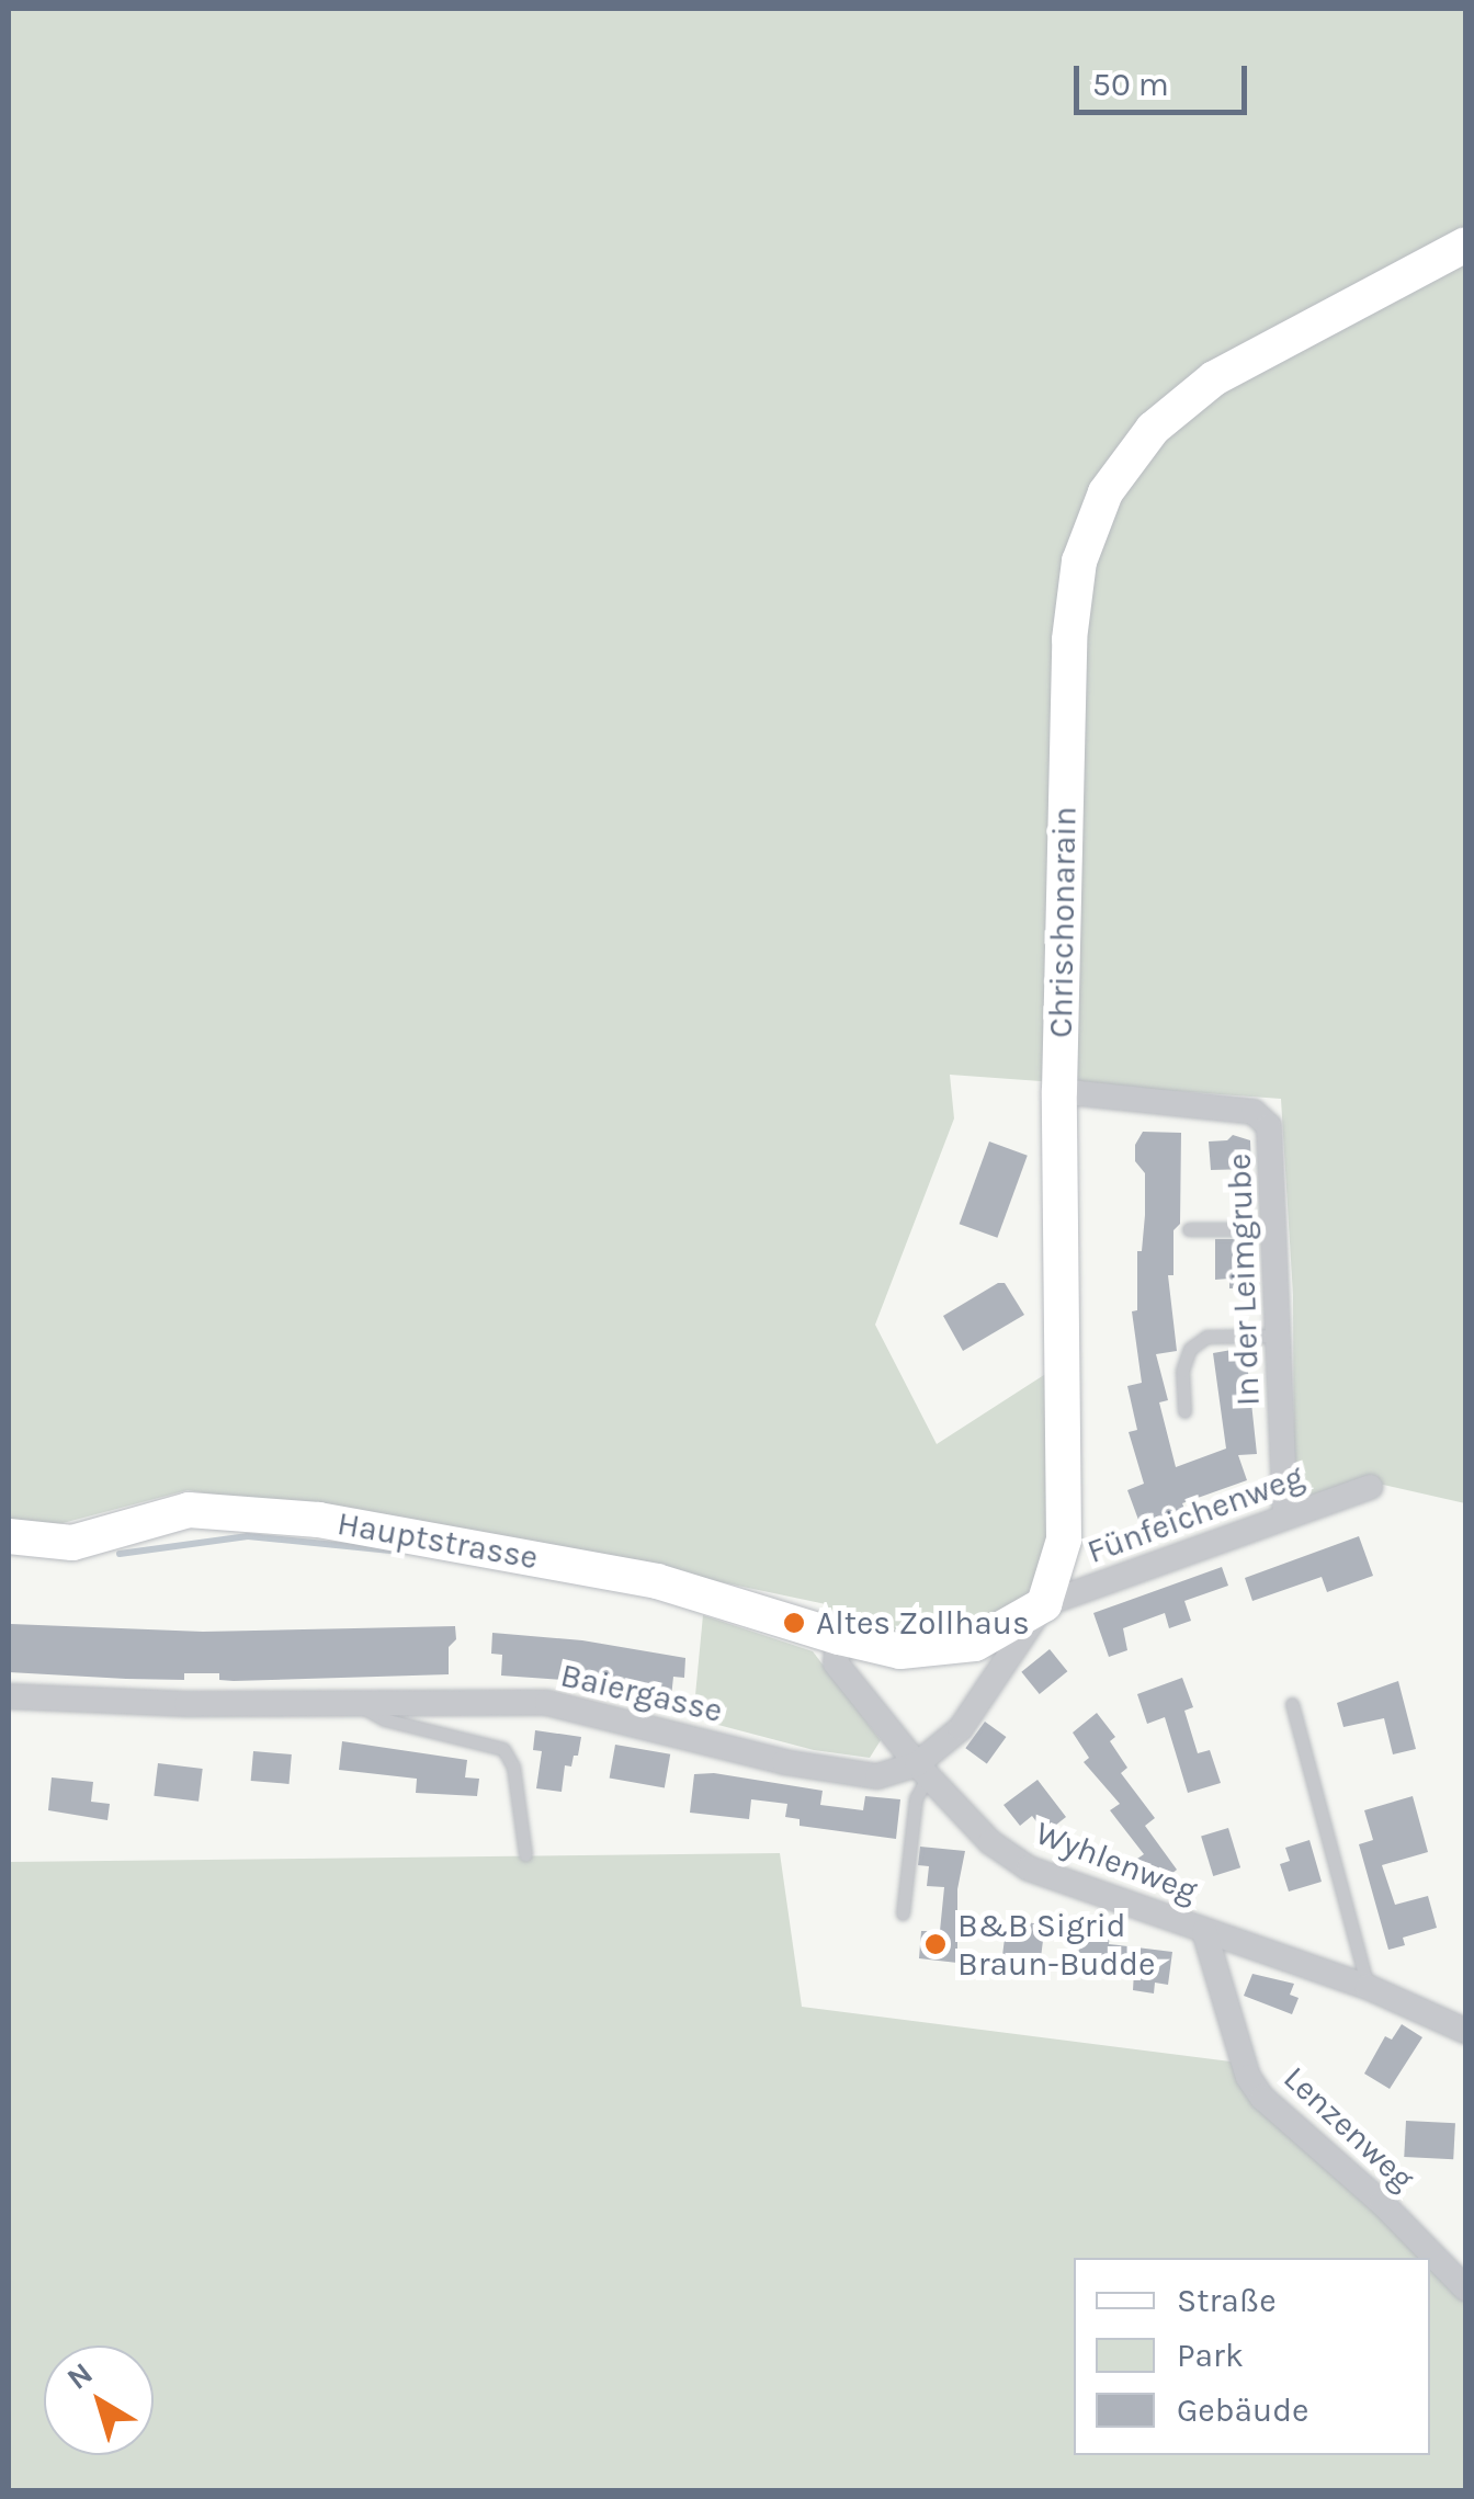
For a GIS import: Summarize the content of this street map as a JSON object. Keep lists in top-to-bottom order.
{
  "streets": {
    "street": [
      "Chrischonarain",
      "In der Leimgrube",
      "Fünfeichenweg",
      "Hauptstrasse",
      "Baiergasse",
      "Wyhlenweg",
      "Lenzenweg"
    ]
  },
  "crossings": [
    ["Chrischonarain", "In der Leimgrube"],
    ["Chrischonarain", "Fünfeichenweg"],
    ["Chrischonarain", "Baiergasse"],
    ["In der Leimgrube", "Fünfeichenweg"],
    ["Fünfeichenweg", "Baiergasse"],
    ["Hauptstrasse", "Wyhlenweg"],
    ["Baiergasse", "Wyhlenweg"],
    ["Wyhlenweg", "Lenzenweg"]
  ],
  "places": ["Altes Zollhaus", "B&B Sigrid Braun-Budde"],
  "legend": ["Straße", "Park", "Gebäude"],
  "scale_bar": "50 m",
  "north": "top left"
}
